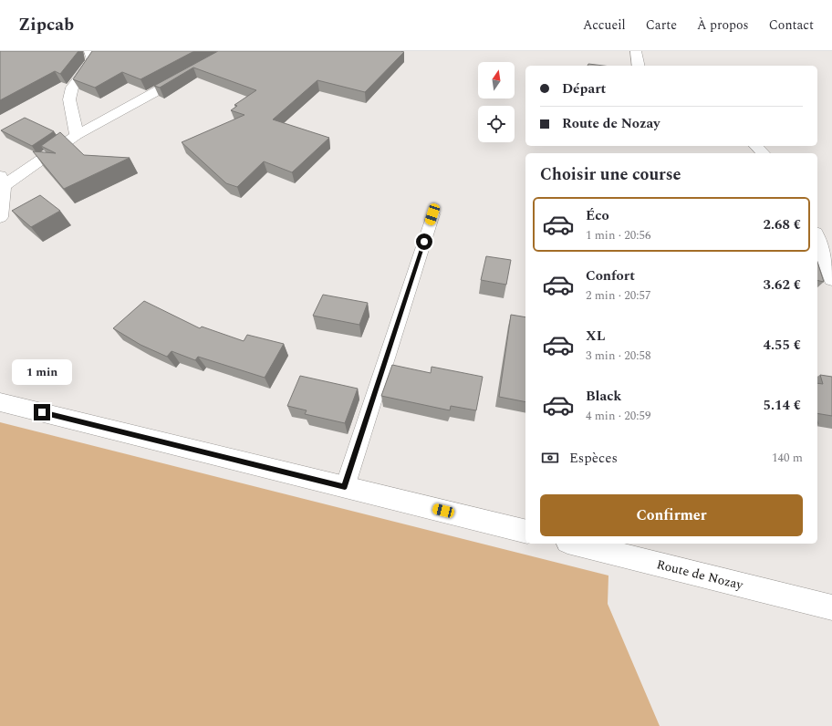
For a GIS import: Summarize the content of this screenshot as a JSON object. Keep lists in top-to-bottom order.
{
  "streets": {
    "street": ["Route de Nozay"]
  },
  "north": "top",
  "page": {
    "header": "Zipcab",
    "nav": [
      "Accueil",
      "Carte",
      "À propos",
      "Contact"
    ],
    "banner": ["Départ", "Route de Nozay"],
    "heading": "Choisir une course",
    "list": [
      {
        "name": "Éco",
        "note": "1 min · 20:56",
        "value": "2.68 €"
      },
      {
        "name": "Confort",
        "note": "2 min · 20:57",
        "value": "3.62 €"
      },
      {
        "name": "XL",
        "note": "3 min · 20:58",
        "value": "4.55 €"
      },
      {
        "name": "Black",
        "note": "4 min · 20:59",
        "value": "5.14 €"
      }
    ],
    "bubble": "1 min",
    "pay": ["Espèces", "140 m"],
    "buttons": "Confirmer"
  }
}
